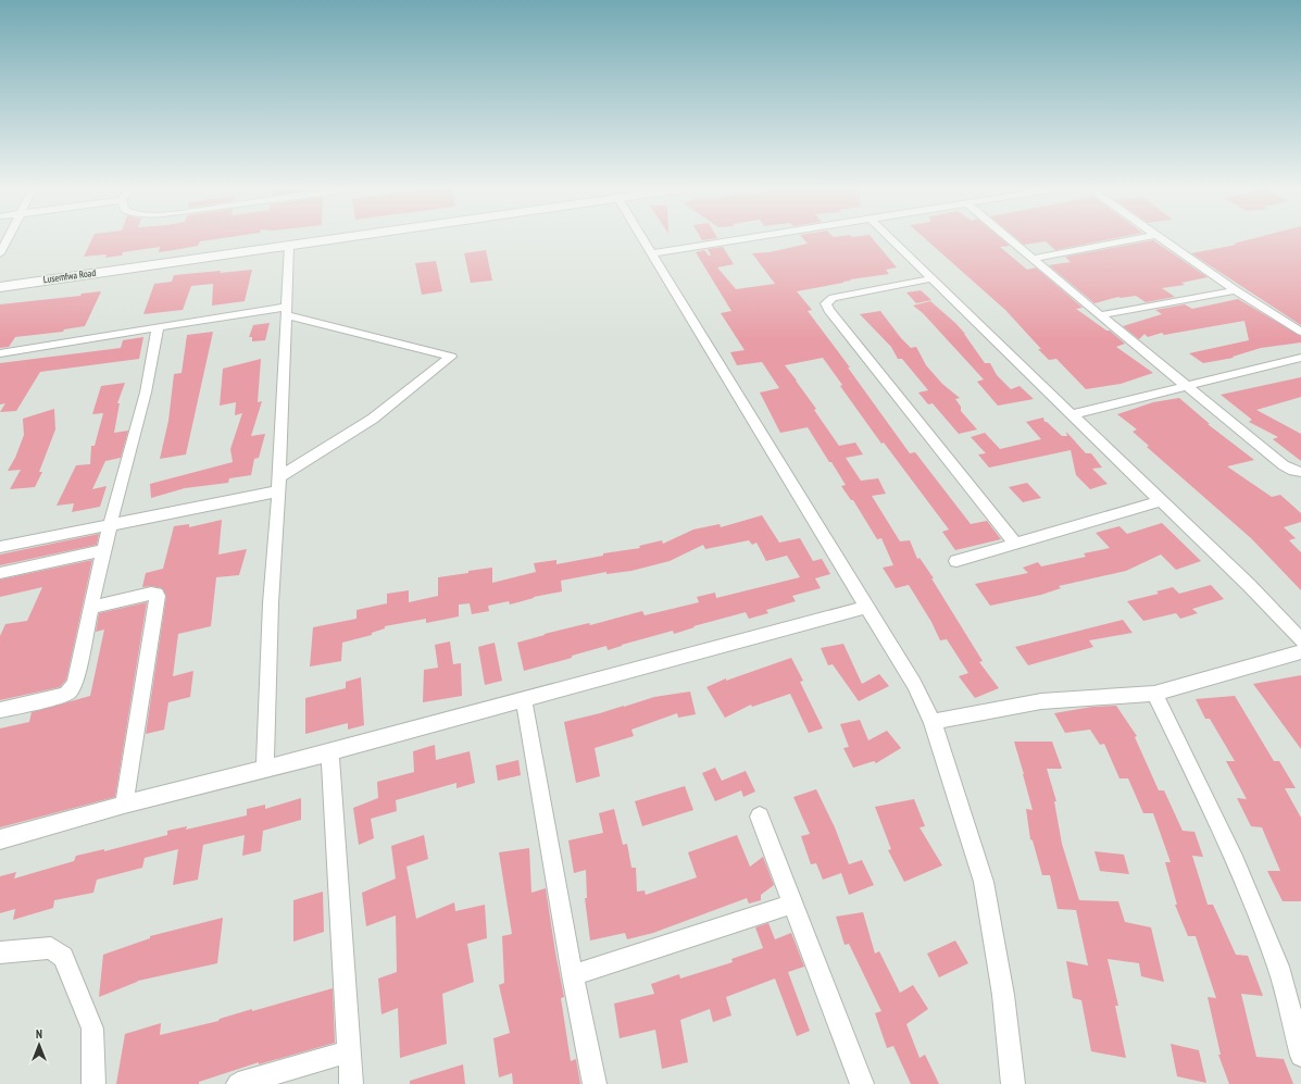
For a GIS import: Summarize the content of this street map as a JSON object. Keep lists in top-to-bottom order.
{
  "streets": {
    "street": ["Lusemfwa Road"]
  },
  "north": "top"
}
